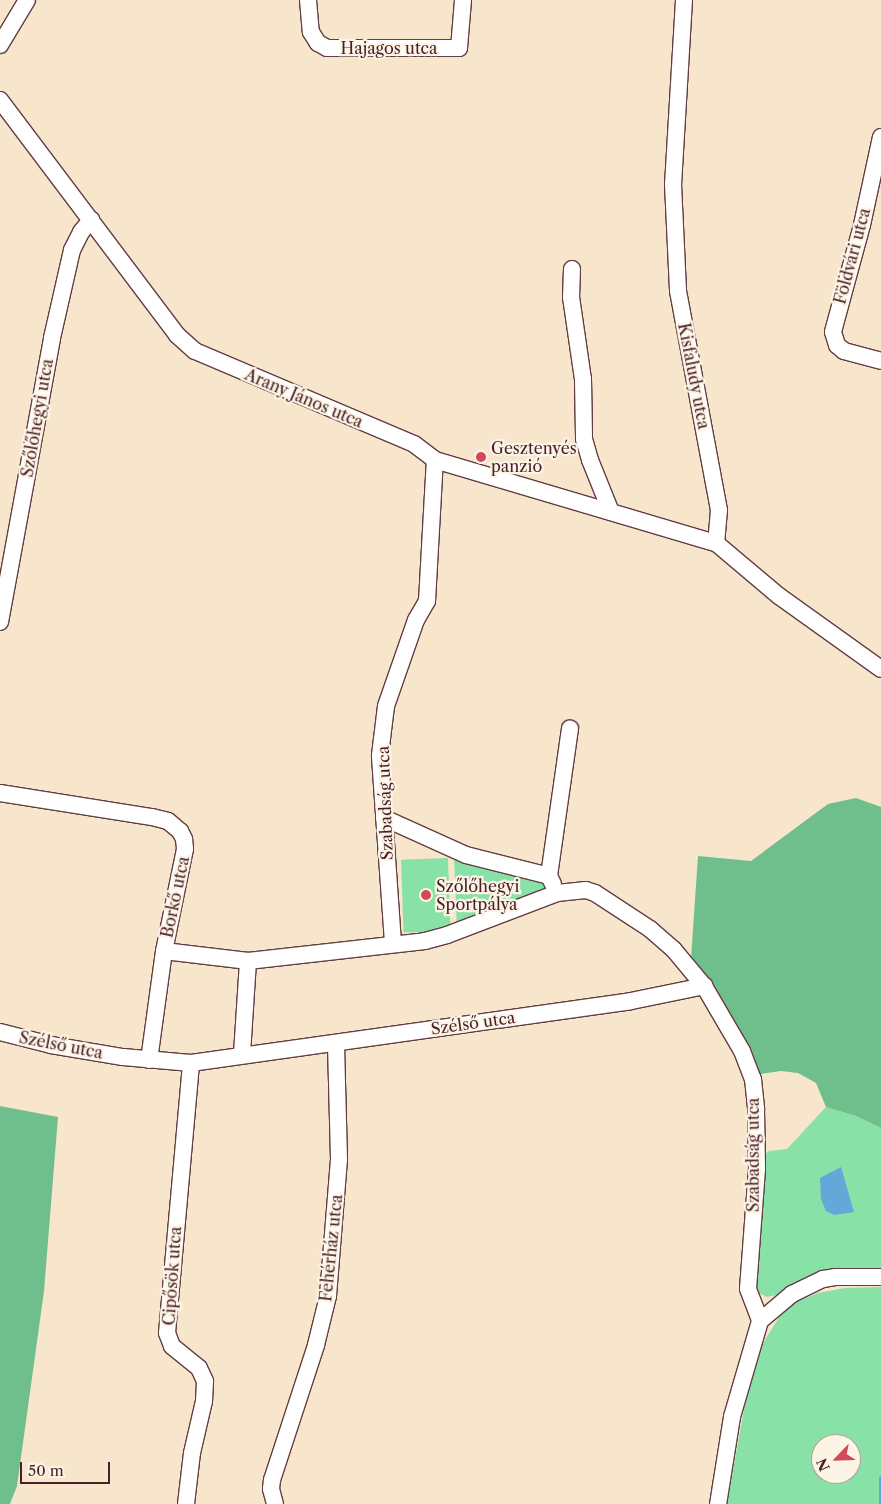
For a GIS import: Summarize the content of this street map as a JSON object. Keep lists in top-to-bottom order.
{
  "streets": {
    "street": [
      "Hajagos utca",
      "Földvári utca",
      "Kisfaludy utca",
      "Arany János utca",
      "Szőlőhegyi utca",
      "Szabadság utca",
      "Borkő utca",
      "Szélső utca",
      "Fehérház utca",
      "Cipősök utca"
    ]
  },
  "crossings": [
    ["Kisfaludy utca", "Arany János utca"],
    ["Arany János utca", "Szőlőhegyi utca"],
    ["Arany János utca", "Szabadság utca"],
    ["Szabadság utca", "Borkő utca"],
    ["Szabadság utca", "Szélső utca"],
    ["Borkő utca", "Szélső utca"],
    ["Szélső utca", "Fehérház utca"],
    ["Szélső utca", "Cipősök utca"]
  ],
  "places": ["Gesztenyés panzió", "Szőlőhegyi Sportpálya"],
  "scale_bar": "50 m",
  "north": "bottom left"
}
